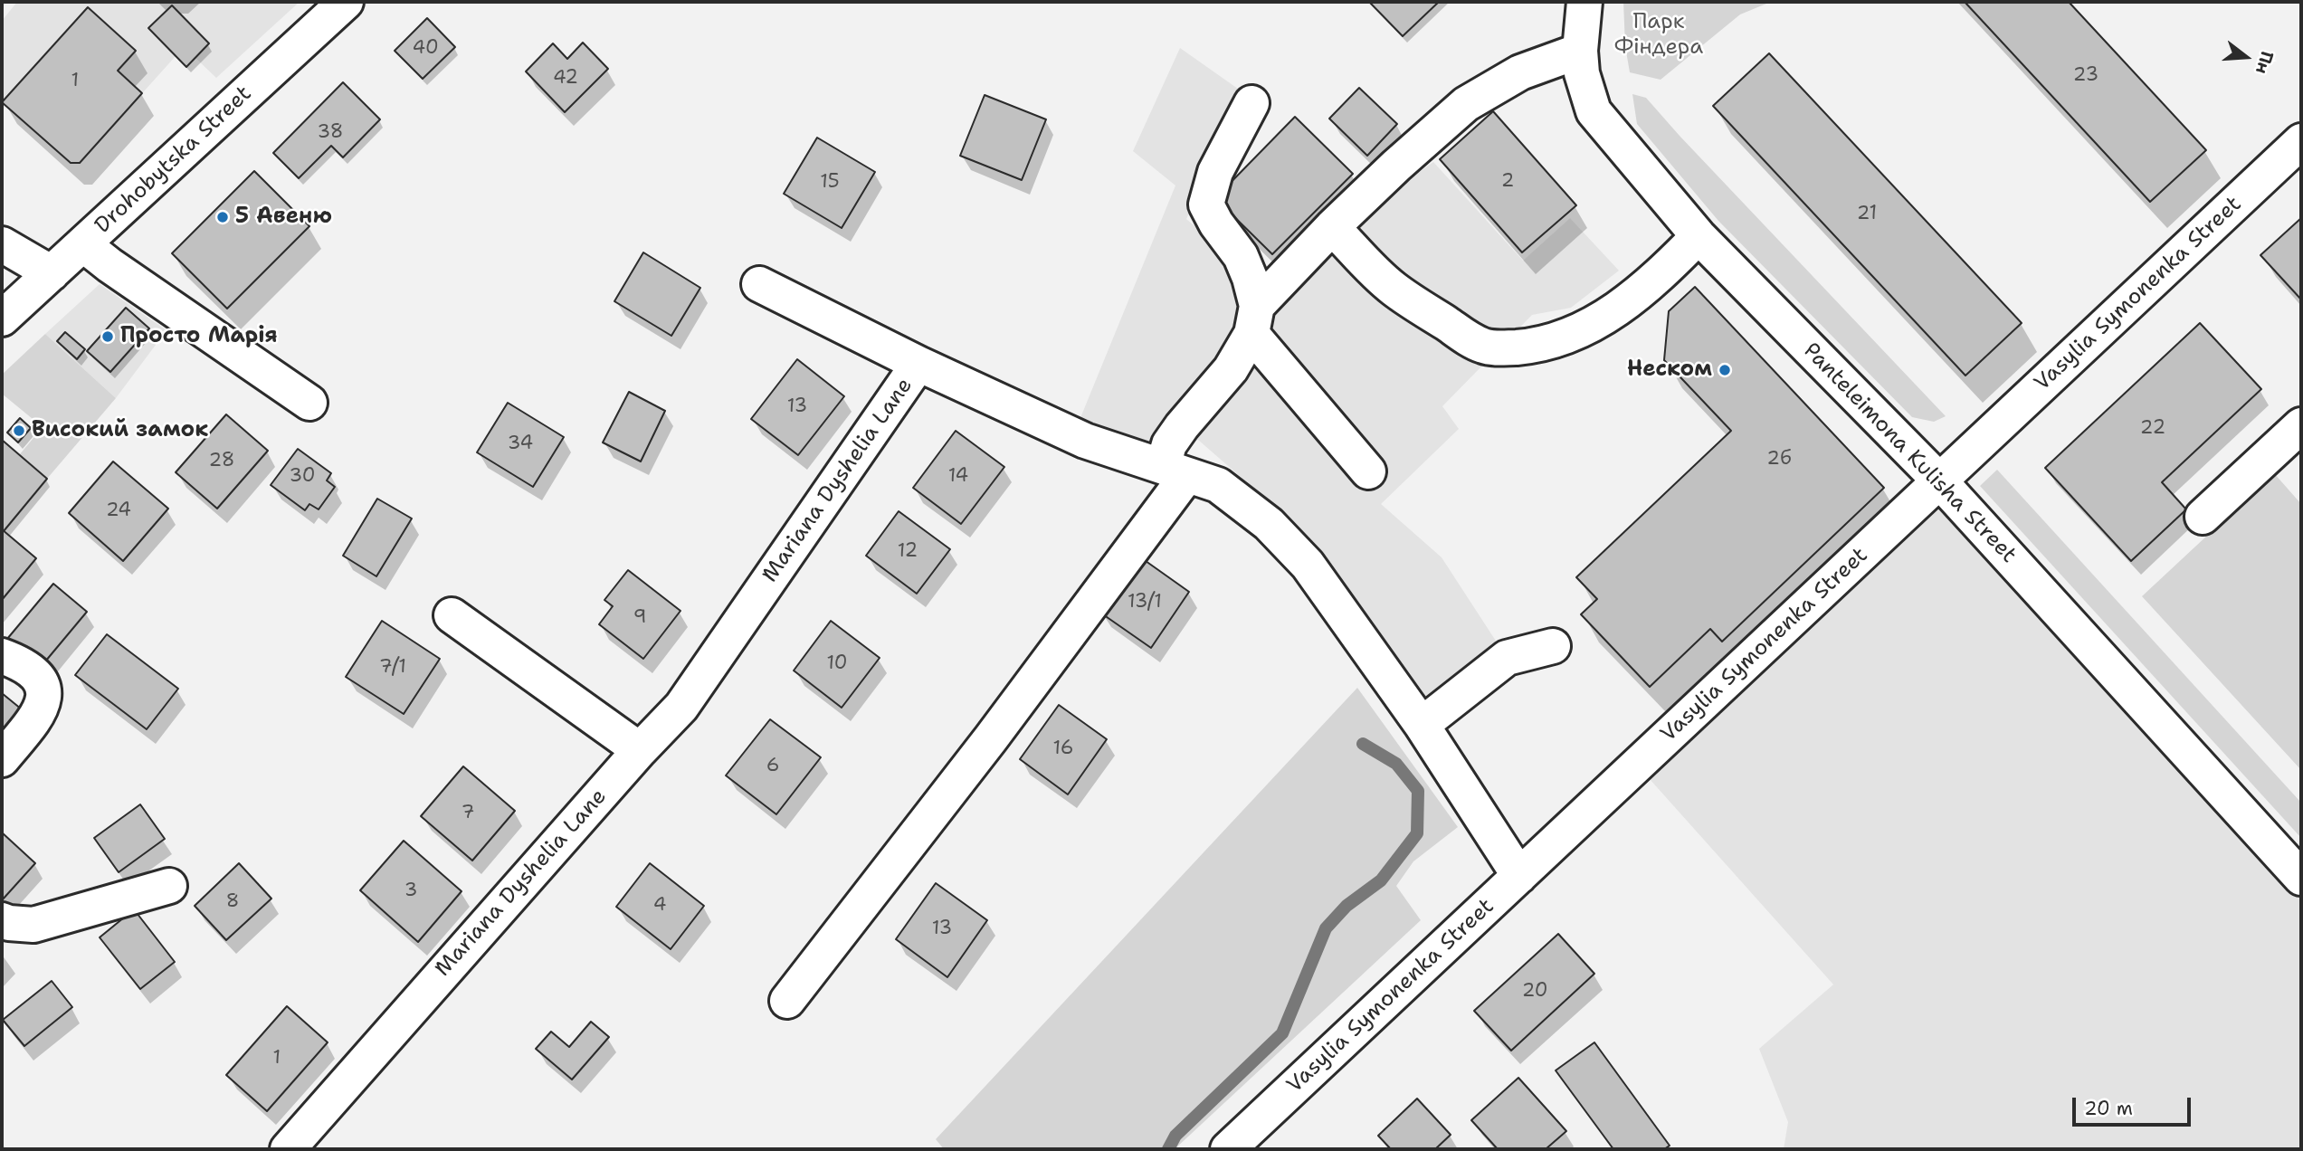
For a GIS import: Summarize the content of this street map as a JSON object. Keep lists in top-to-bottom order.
{
  "streets": {
    "street": [
      "Drohobytska Street",
      "Vasylia Symonenka Street",
      "Panteleimona Kulisha Street",
      "Mariana Dyshelia Lane"
    ]
  },
  "crossings": [
    ["Vasylia Symonenka Street", "Panteleimona Kulisha Street"],
    ["Vasylia Symonenka Street", "Mariana Dyshelia Lane"]
  ],
  "parks": ["Парк Фіндера"],
  "places": [
    "5 Авеню",
    "Просто Марія",
    "Неском",
    "Високий замок"
  ],
  "house_numbers": [
    "40",
    "23",
    "42",
    "1",
    "38",
    "2",
    "15",
    "21",
    "13",
    "22",
    "34",
    "2б",
    "28",
    "30",
    "14",
    "24",
    "12",
    "13/1",
    "9",
    "10",
    "7/1",
    "16",
    "6",
    "7",
    "3",
    "8",
    "4",
    "13",
    "20",
    "1"
  ],
  "scale_bar": "20 m",
  "north": "right"
}
